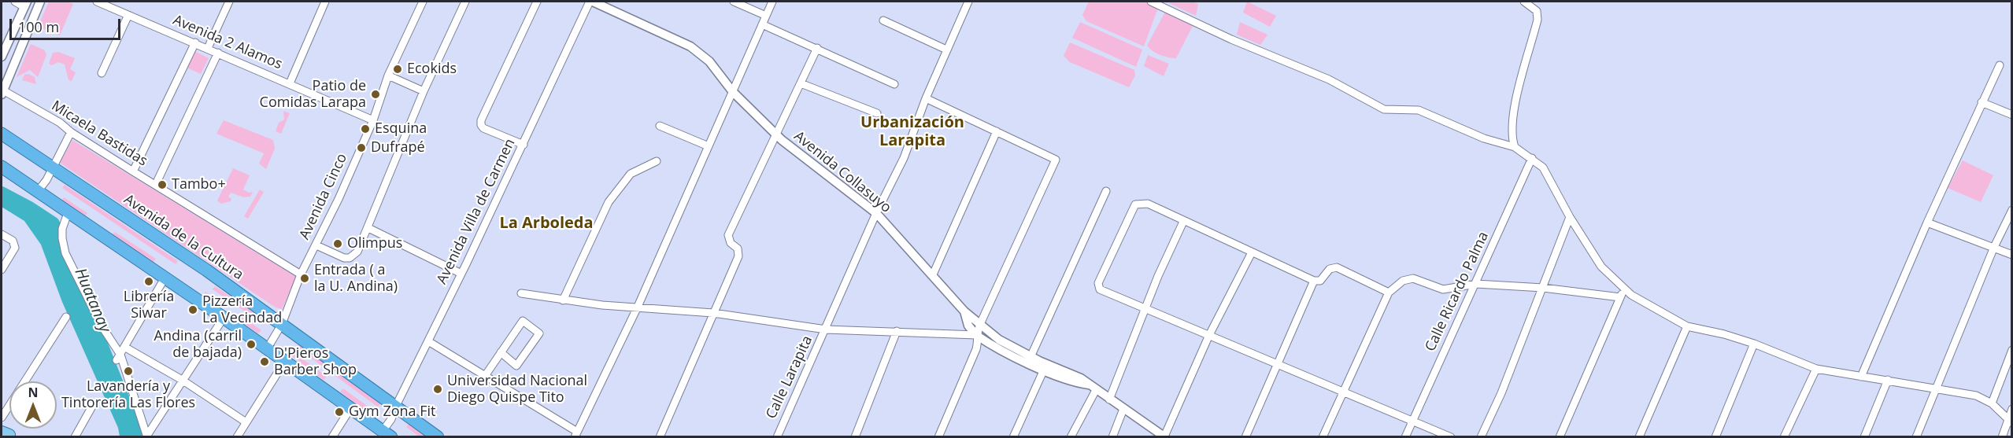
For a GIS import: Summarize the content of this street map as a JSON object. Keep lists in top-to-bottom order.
{
  "streets": {
    "highway": ["Avenida de la Cultura"],
    "street": [
      "Avenida 2 Alamos",
      "Micaela Bastidas",
      "Avenida Collasuyo",
      "Avenida Cinco",
      "Avenida Villa de Carmen",
      "Calle Ricardo Palma",
      "Calle Larapita"
    ]
  },
  "crossings": [
    ["Avenida 2 Alamos", "Avenida Cinco"],
    ["Micaela Bastidas", "Avenida Cinco"],
    ["Avenida Collasuyo", "Avenida Villa de Carmen"],
    ["Avenida Collasuyo", "Calle Larapita"],
    ["Avenida Cinco", "Avenida de la Cultura"],
    ["Avenida Villa de Carmen", "Avenida de la Cultura"]
  ],
  "districts": ["Urbanización Larapita", "La Arboleda"],
  "water": ["Huatanay"],
  "places": [
    "Ecokids",
    "Patio de Comidas Larapa",
    "Esquina",
    "Dufrapé",
    "Tambo+",
    "Olimpus",
    "Entrada ( a la U. Andina)",
    "Librería Siwar",
    "Pizzería La Vecindad",
    "Andina (carril de bajada)",
    "D'Pieros Barber Shop",
    "Lavandería y Tintorería Las Flores",
    "Universidad Nacional Diego Quispe Tito",
    "Gym Zona Fit"
  ],
  "scale_bar": "100 m",
  "north": "top"
}
